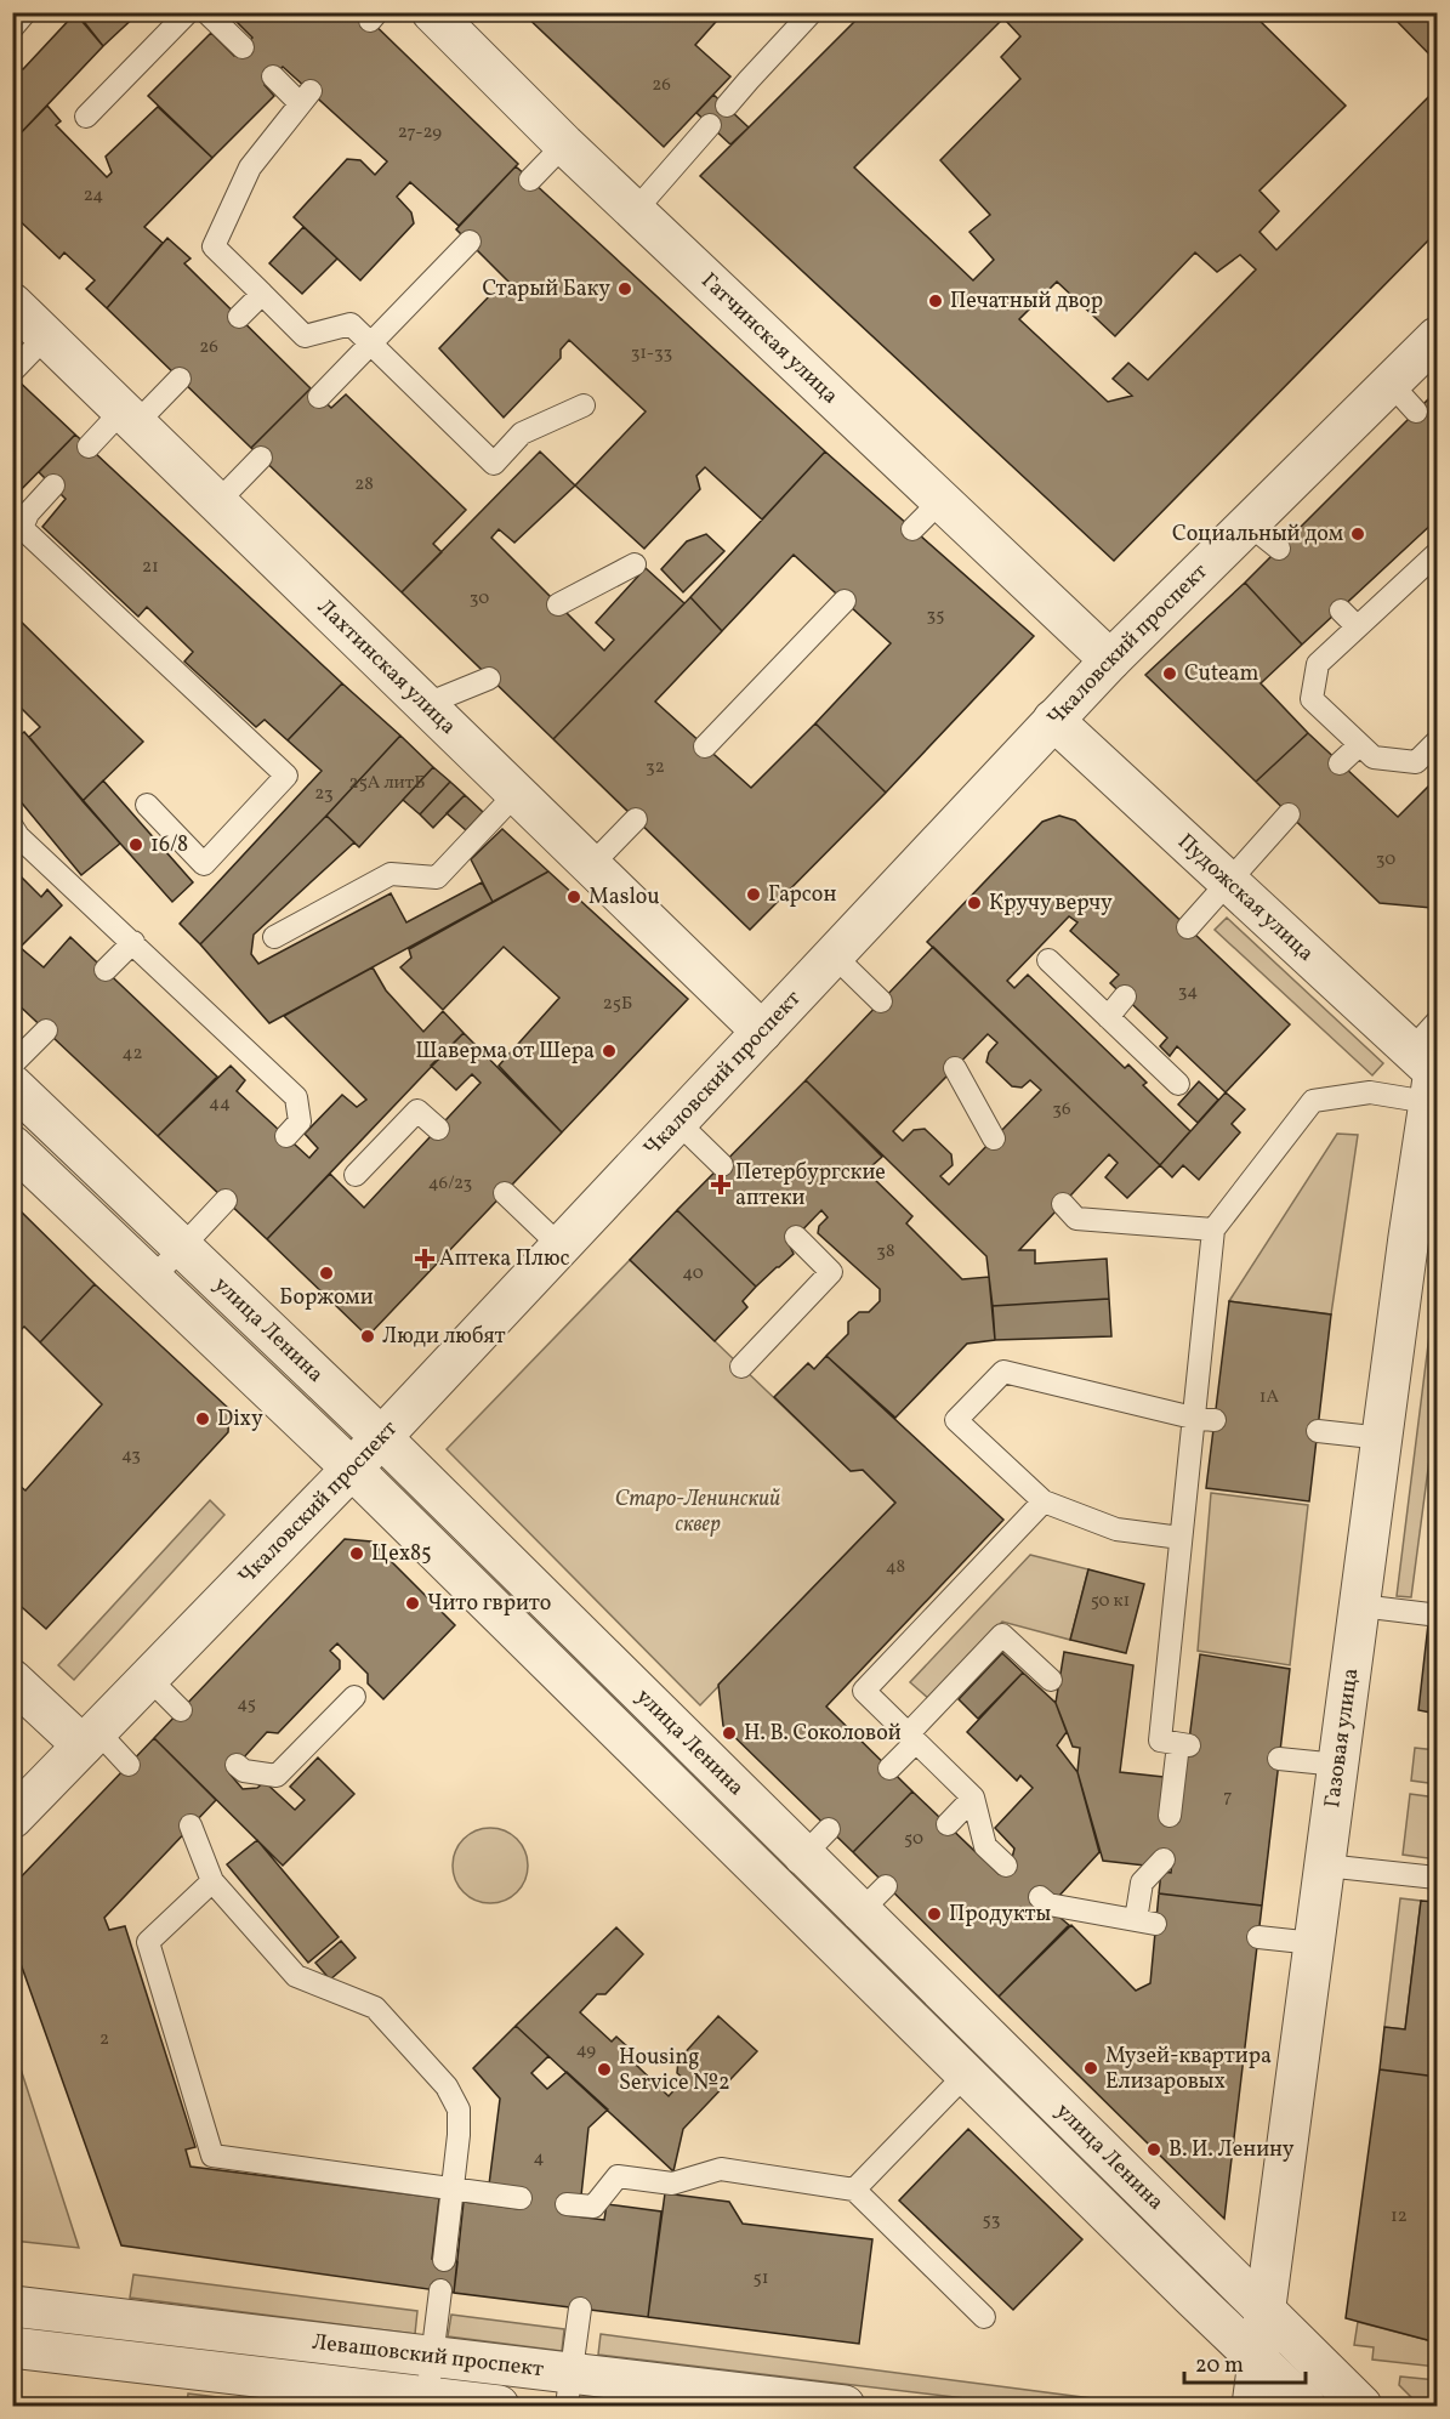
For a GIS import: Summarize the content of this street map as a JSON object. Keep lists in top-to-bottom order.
{
  "streets": {
    "street": [
      "Гатчинская улица",
      "Чкаловский проспект",
      "Лахтинская улица",
      "Пудожская улица",
      "улица Ленина",
      "Газовая улица",
      "Левашовский проспект"
    ]
  },
  "crossings": [
    ["Гатчинская улица", "Чкаловский проспект"],
    ["Чкаловский проспект", "Лахтинская улица"],
    ["Чкаловский проспект", "Пудожская улица"],
    ["Чкаловский проспект", "улица Ленина"],
    ["Пудожская улица", "Газовая улица"],
    ["улица Ленина", "Газовая улица"]
  ],
  "parks": ["Старо-Ленинский сквер"],
  "places": {
    "other": [
      "Старый Баку",
      "Печатный двор",
      "Социальный дом",
      "Cuteam",
      "16/8",
      "Гарсон",
      "Maslou",
      "Кручу верчу",
      "Шаверма от Шера",
      "Боржоми",
      "Люди любят",
      "Dixy",
      "Цех85",
      "Чито гврито",
      "Н. В. Соколовой",
      "Продукты",
      "Музей-квартира Елизаровых",
      "Housing Service №2",
      "В. И. Ленину"
    ],
    "health": ["Петербургские аптеки", "Аптека Плюс"]
  },
  "house_numbers": [
    "26",
    "27-29",
    "24",
    "26",
    "31-33",
    "28",
    "21",
    "30",
    "35",
    "32",
    "25А литБ",
    "23",
    "30",
    "34",
    "25Б",
    "42",
    "44",
    "36",
    "46/23",
    "38",
    "40",
    "1А",
    "43",
    "48",
    "50 к1",
    "45",
    "7",
    "50",
    "2",
    "49",
    "4",
    "12",
    "53",
    "51"
  ],
  "scale_bar": "20 m"
}
